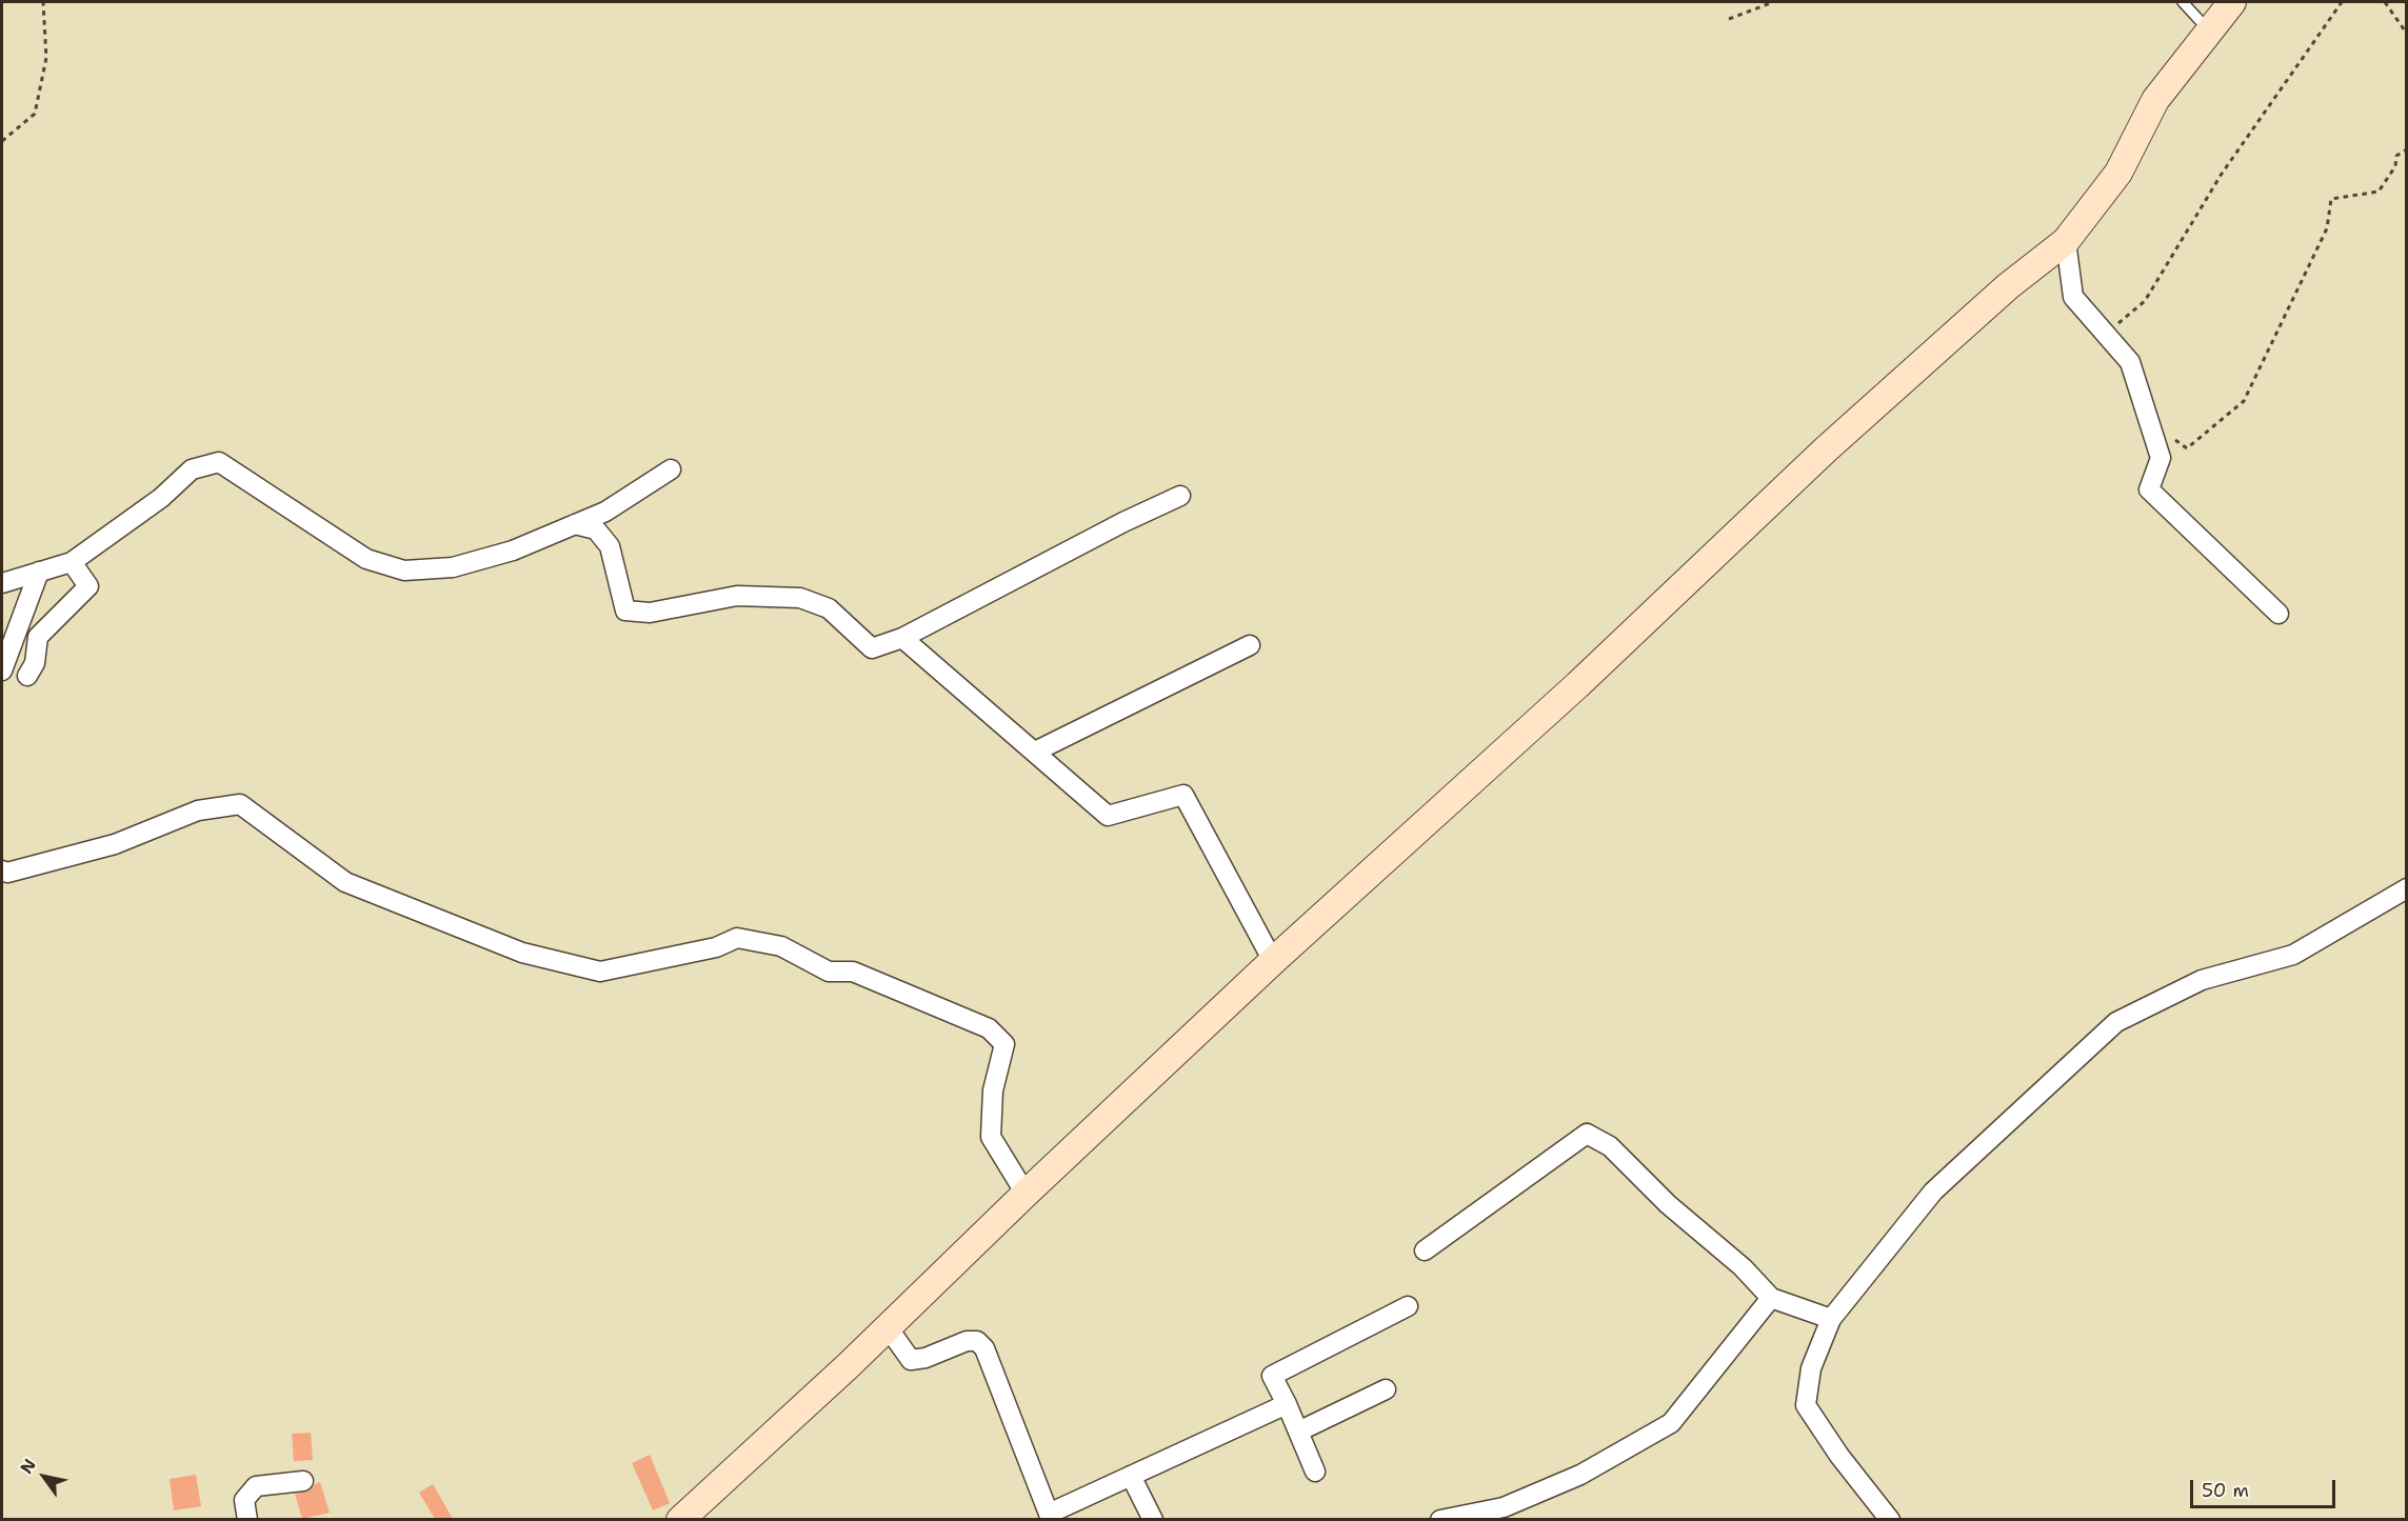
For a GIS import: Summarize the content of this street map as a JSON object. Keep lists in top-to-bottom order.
{
  "scale_bar": "50 m",
  "north": "top left"
}
